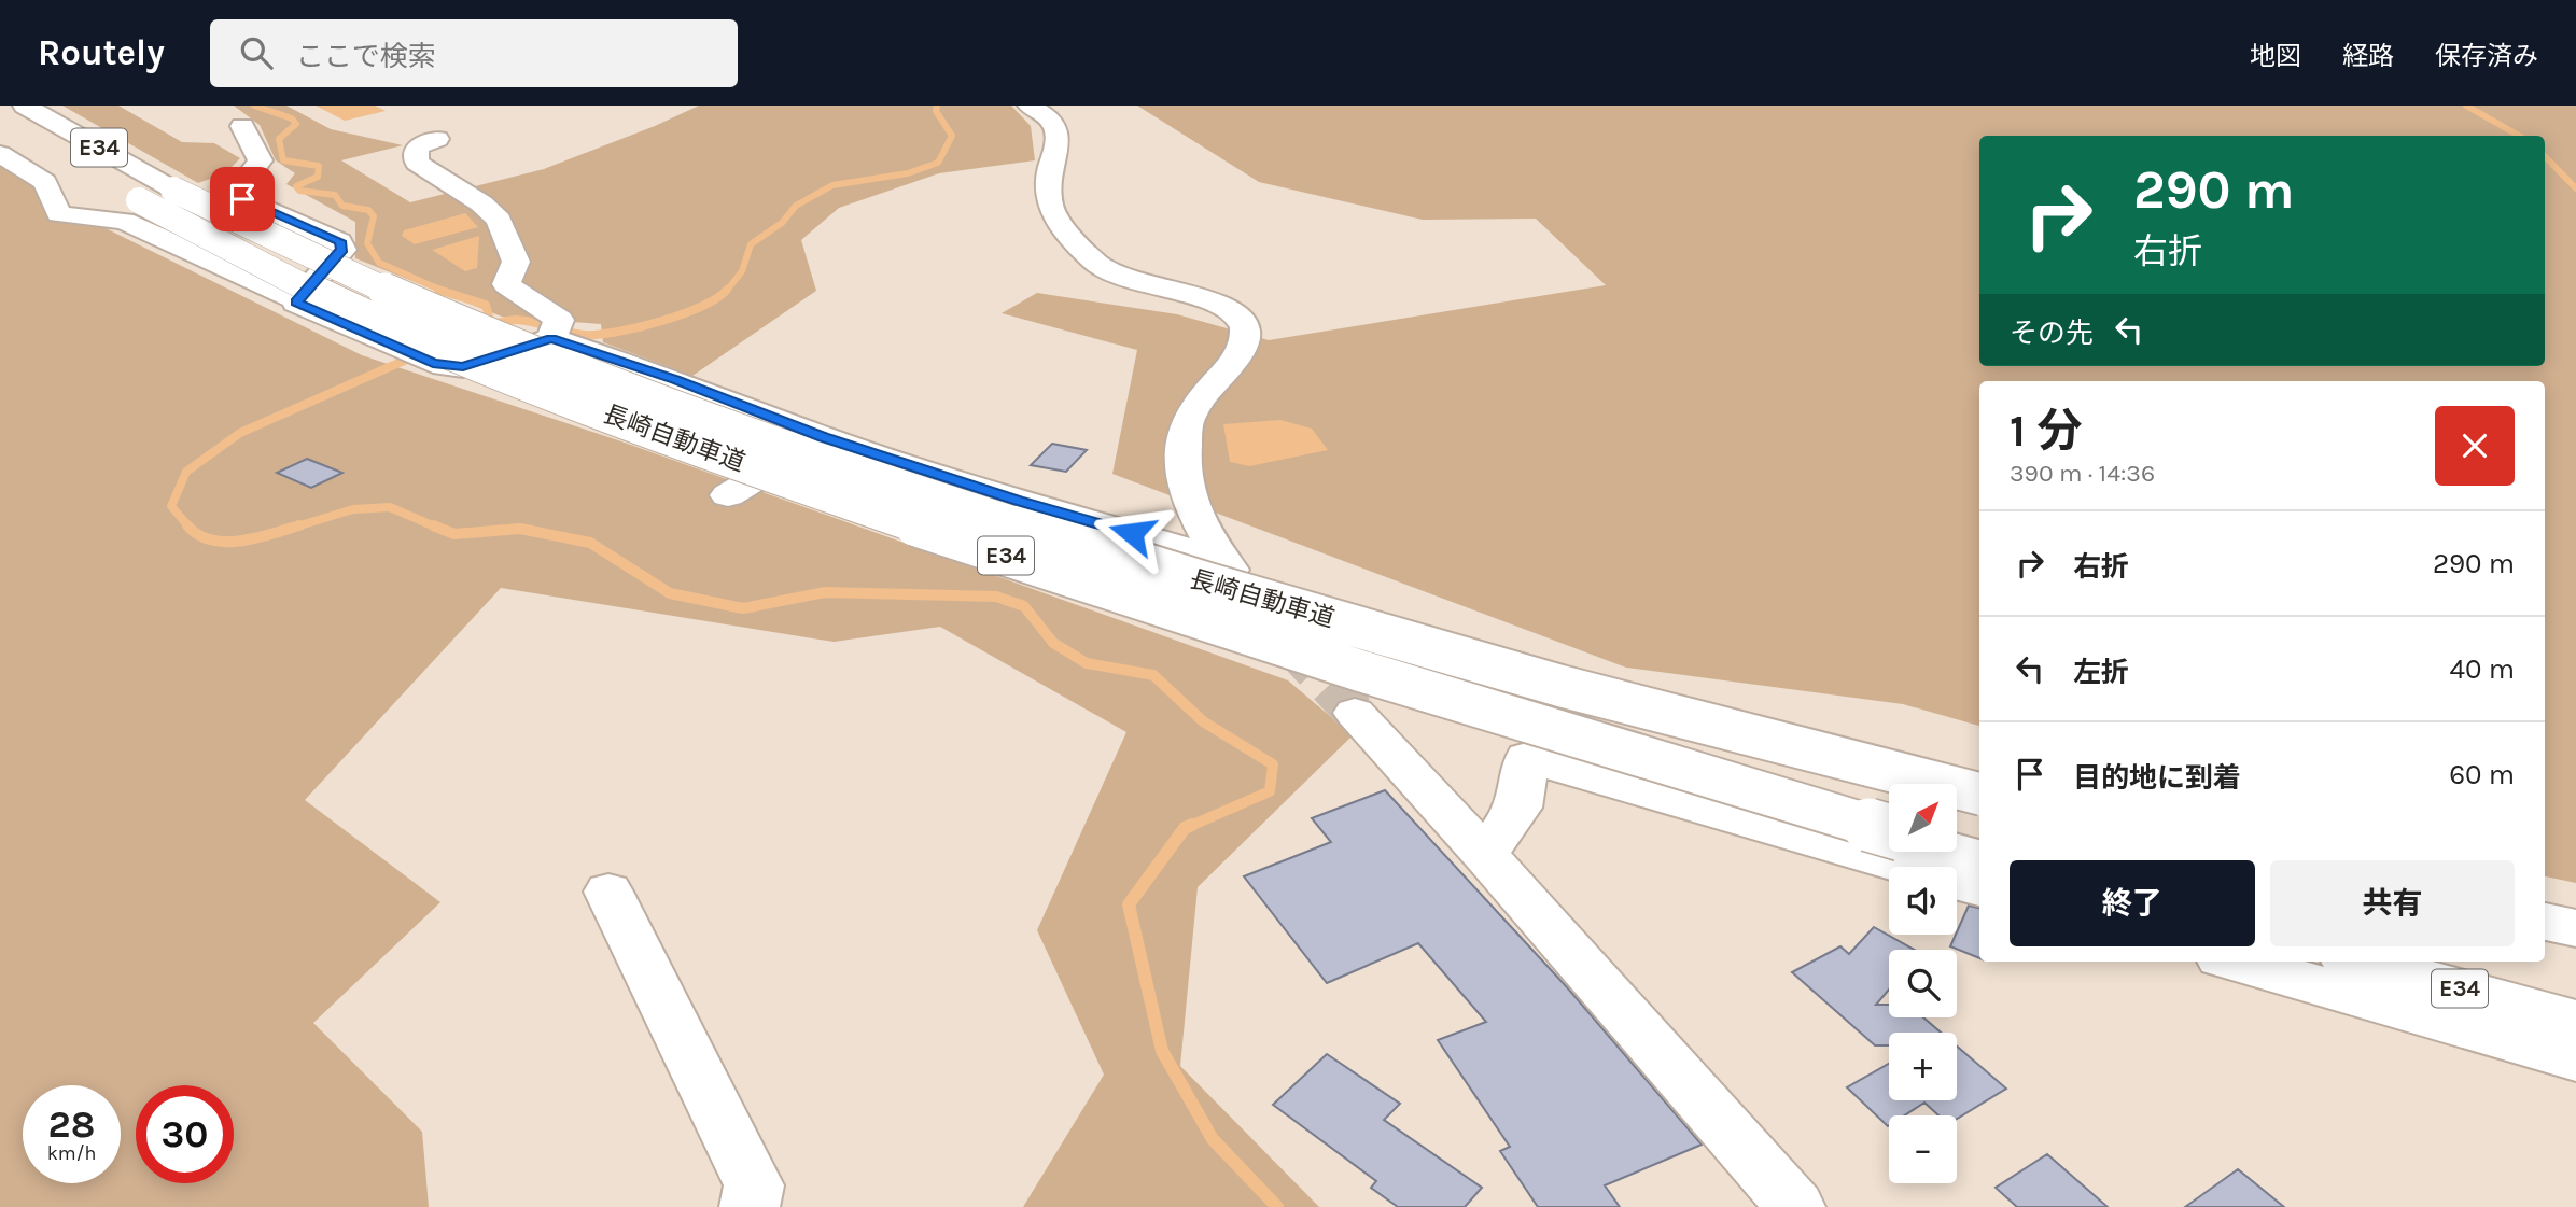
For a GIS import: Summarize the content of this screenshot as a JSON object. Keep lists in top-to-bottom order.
{
  "streets": {
    "main road": ["E34", "長崎自動車道"]
  },
  "north": "top right",
  "page": {
    "header": "Routely",
    "search": "ここで検索",
    "nav": ["地図", "経路", "保存済み"],
    "turn": ["290 m", "右折"],
    "then": "その先",
    "heading": ["1 分", "390 m · 14:36"],
    "list": [
      {
        "name": "右折",
        "value": "290 m"
      },
      {
        "name": "左折",
        "value": "40 m"
      },
      {
        "name": "目的地に到着",
        "value": "60 m"
      }
    ],
    "map_buttons": ["+", "−"],
    "buttons": ["終了", "共有"],
    "speed": "28 km/h",
    "limit": "30"
  }
}
